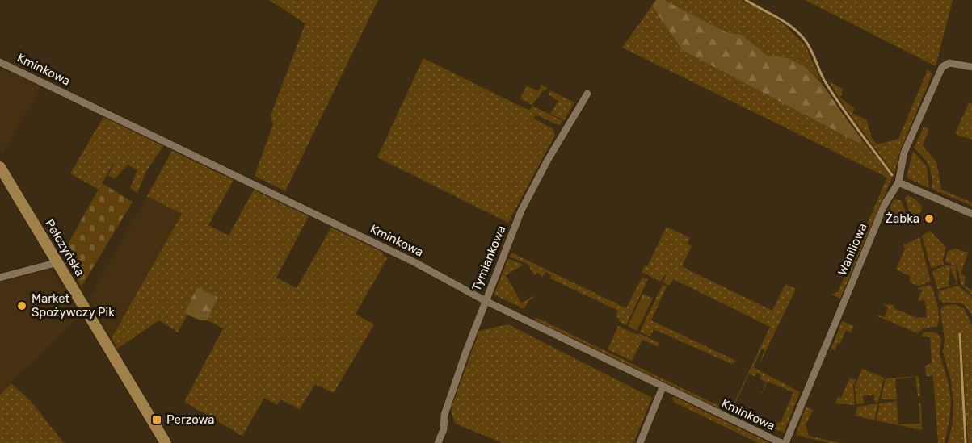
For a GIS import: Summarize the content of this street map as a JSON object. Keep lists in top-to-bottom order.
{
  "streets": {
    "main road": ["Pełczyńska"],
    "street": ["Kminkowa", "Waniliowa", "Tymiankowa"]
  },
  "crossings": [
    ["Kminkowa", "Tymiankowa"]
  ],
  "places": {
    "other": ["Żabka", "Market Spożywczy Pik"],
    "transit": ["Perzowa"]
  }
}
